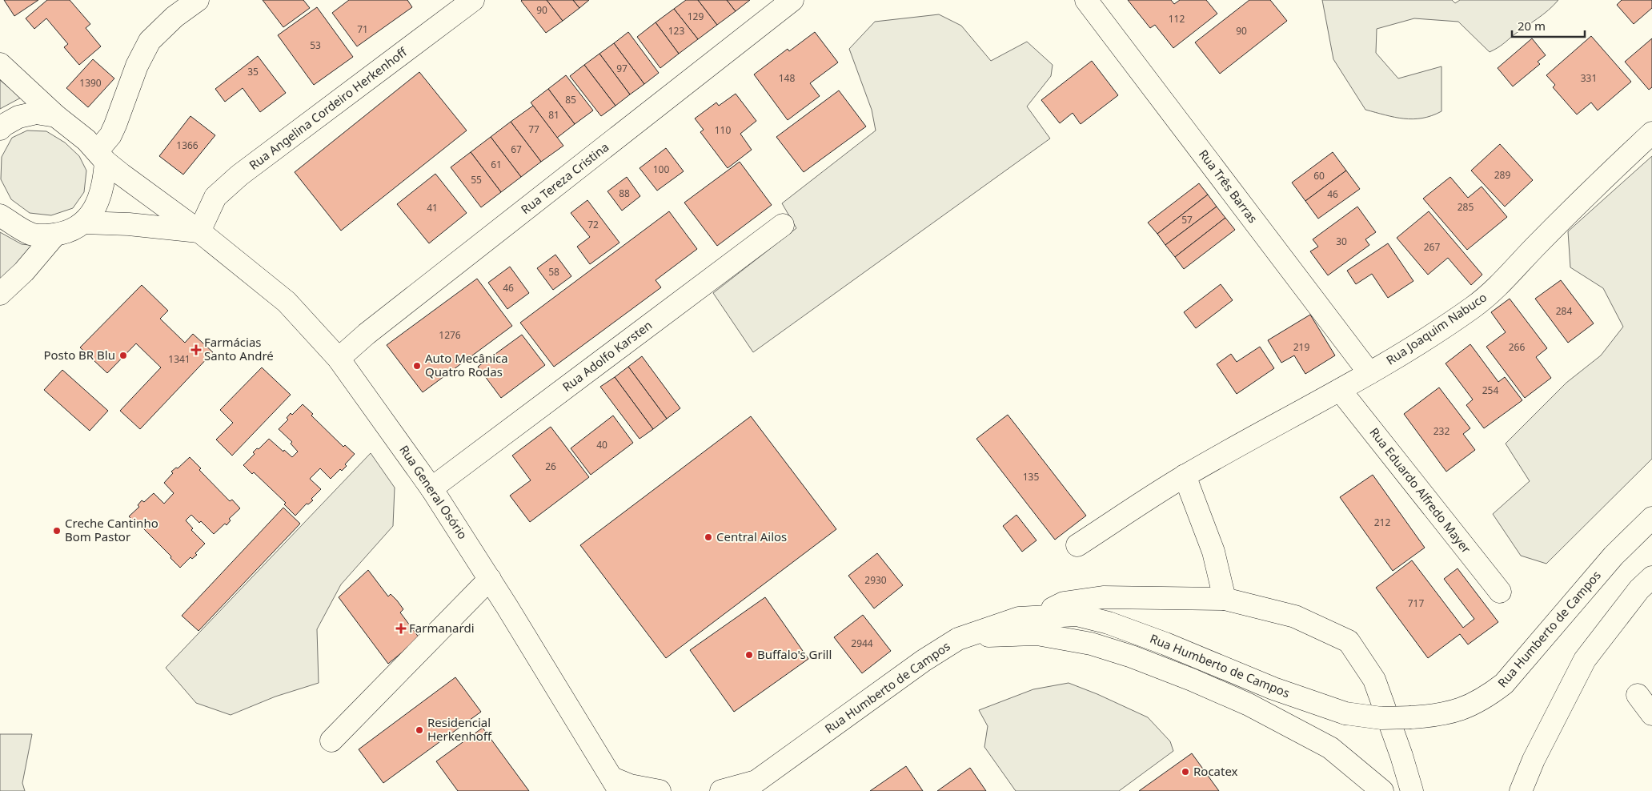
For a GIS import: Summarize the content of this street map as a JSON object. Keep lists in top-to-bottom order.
{
  "streets": {
    "main road": [
      "Rua Angelina Cordeiro Herkenhoff",
      "Rua Tereza Cristina",
      "Rua Três Barras",
      "Rua Joaquim Nabuco",
      "Rua Adolfo Karsten",
      "Rua Eduardo Alfredo Mayer",
      "Rua General Osório",
      "Rua Humberto de Campos"
    ]
  },
  "crossings": [
    ["Rua Angelina Cordeiro Herkenhoff", "Rua General Osório"],
    ["Rua Tereza Cristina", "Rua General Osório"],
    ["Rua Três Barras", "Rua Joaquim Nabuco"],
    ["Rua Joaquim Nabuco", "Rua Eduardo Alfredo Mayer"],
    ["Rua Adolfo Karsten", "Rua General Osório"]
  ],
  "places": {
    "health": ["Farmácias Santo André", "Farmanardi"],
    "other": [
      "Posto BR Blu",
      "Auto Mecânica Quatro Rodas",
      "Creche Cantinho Bom Pastor",
      "Central Ailos",
      "Buffalo's Grill",
      "Residencial Herkenhoff",
      "Rocatex"
    ]
  },
  "house_numbers": [
    "90",
    "129",
    "112",
    "71",
    "123",
    "90",
    "53",
    "97",
    "35",
    "148",
    "331",
    "1390",
    "85",
    "81",
    "77",
    "110",
    "1366",
    "67",
    "61",
    "100",
    "289",
    "60",
    "55",
    "88",
    "46",
    "285",
    "41",
    "57",
    "72",
    "30",
    "267",
    "58",
    "46",
    "284",
    "1276",
    "219",
    "266",
    "1341",
    "254",
    "232",
    "40",
    "26",
    "135",
    "212",
    "2930",
    "717",
    "2944"
  ],
  "scale_bar": "20 m"
}
